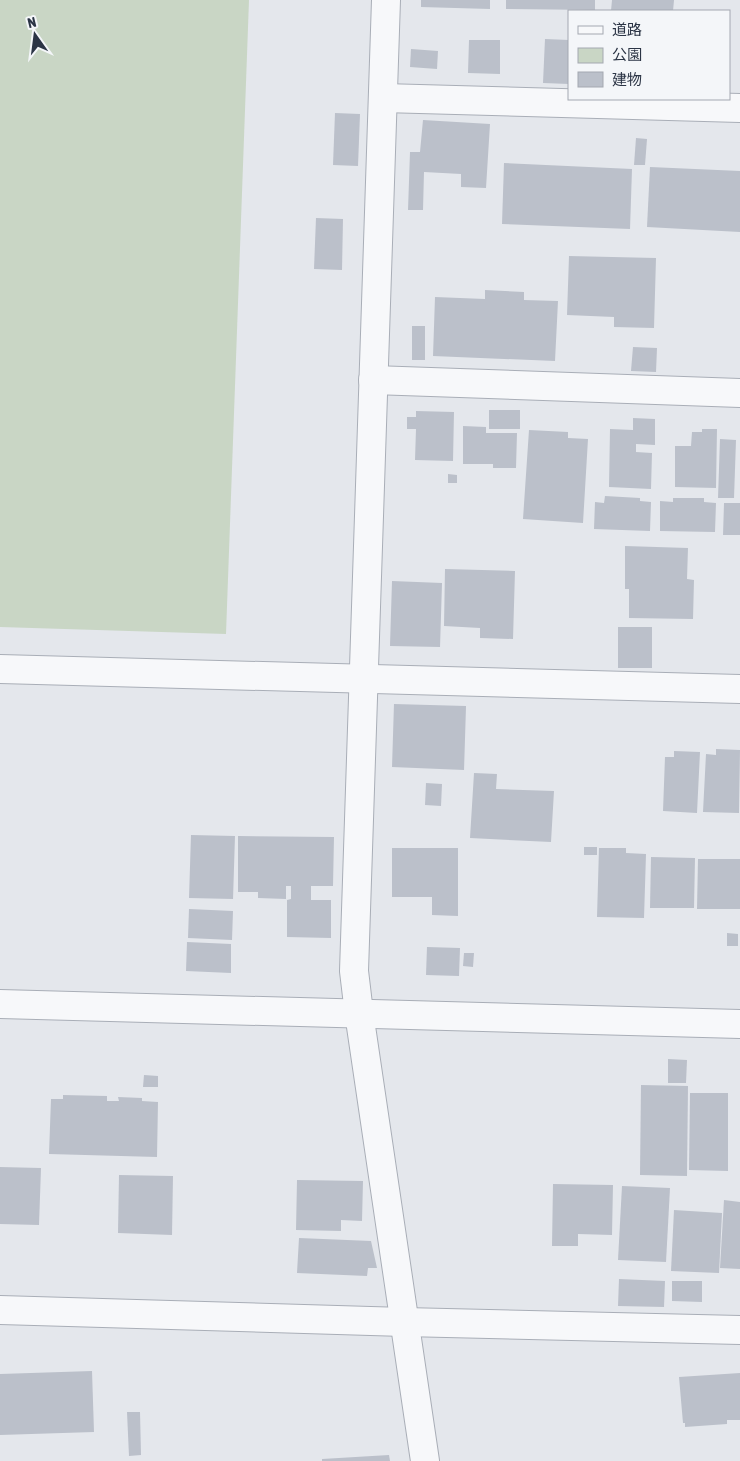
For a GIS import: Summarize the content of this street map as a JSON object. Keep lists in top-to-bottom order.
{
  "legend": ["道路", "公園", "建物"],
  "north": "top"
}
